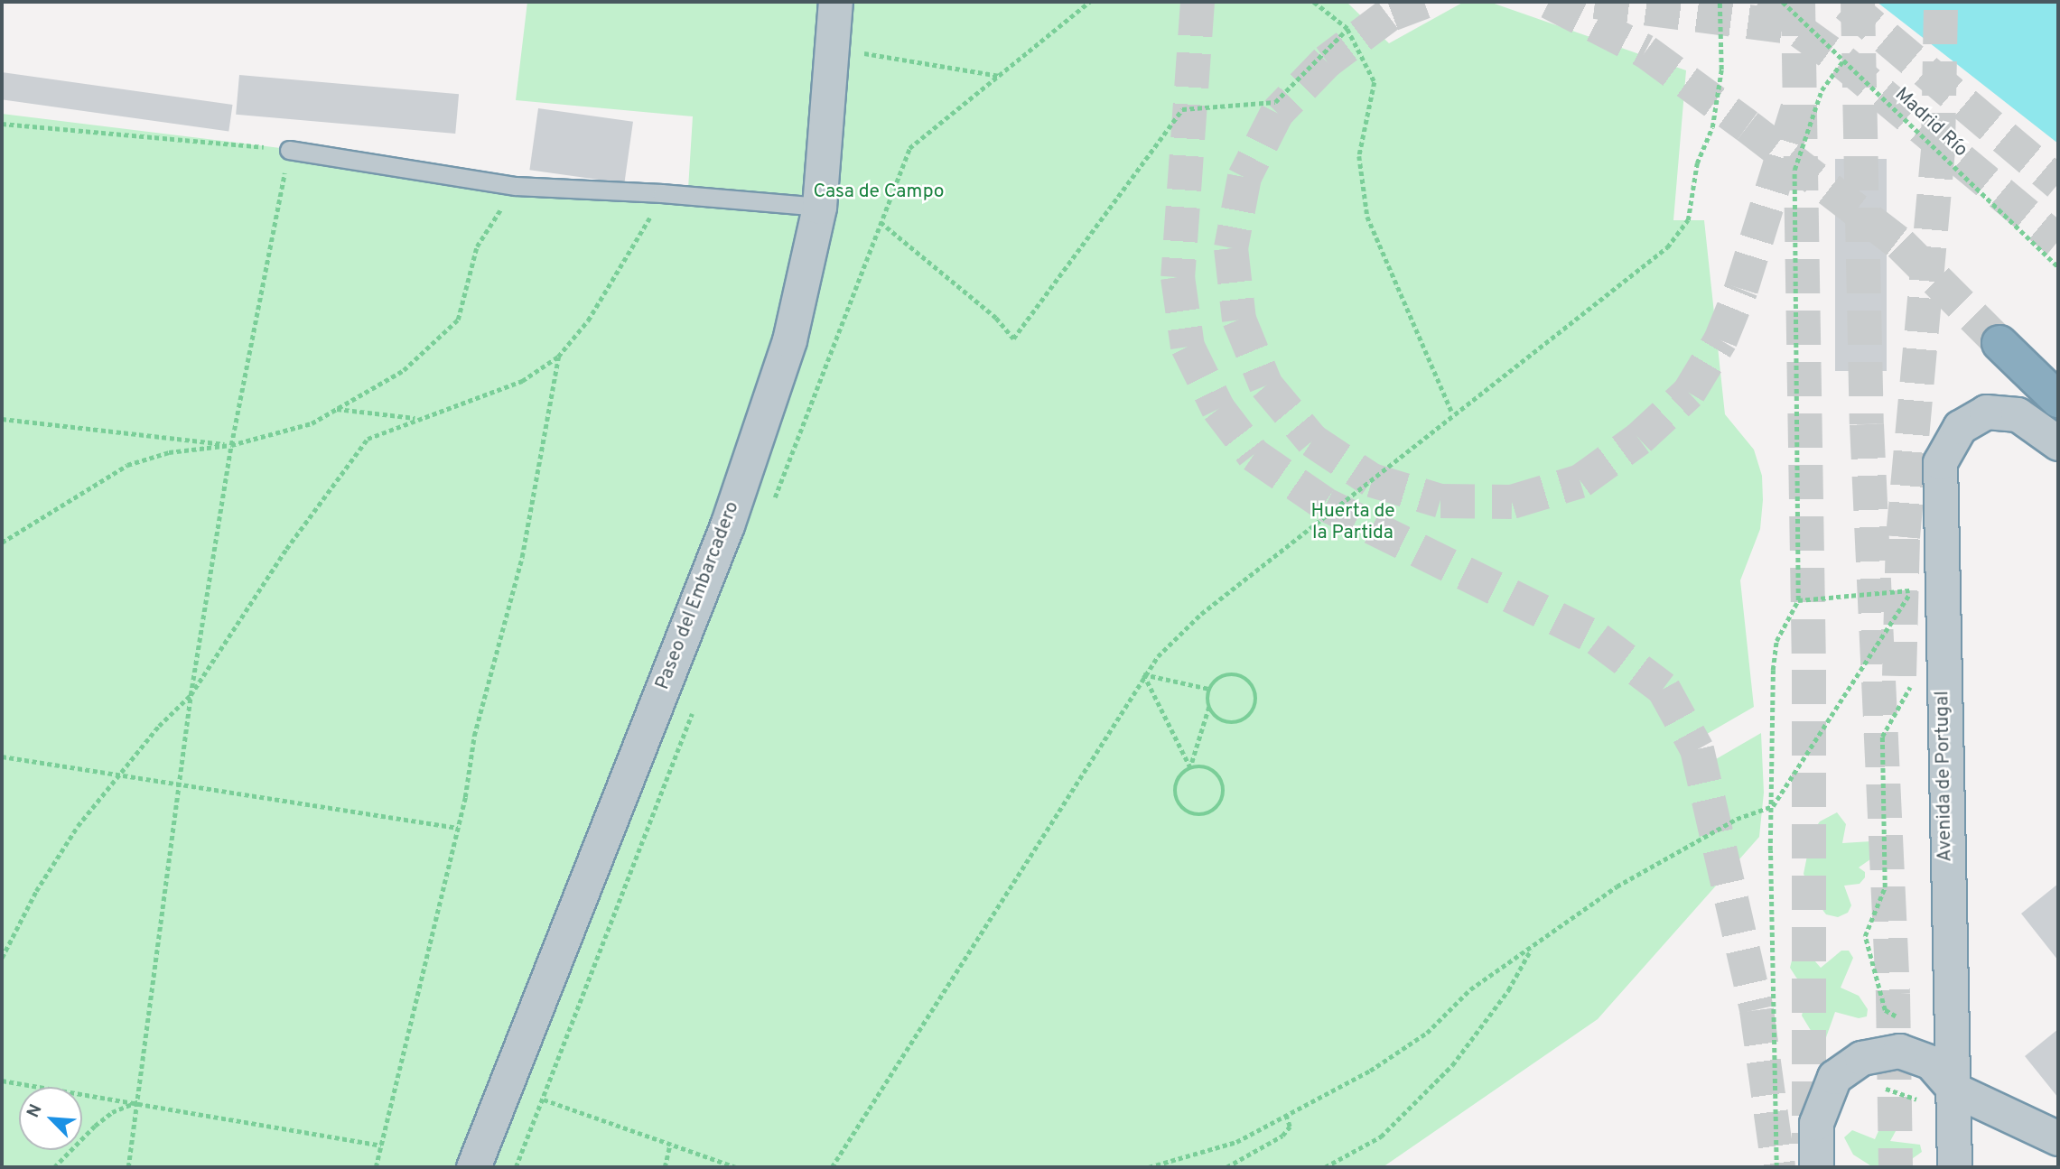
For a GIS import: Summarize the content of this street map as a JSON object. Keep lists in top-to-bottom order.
{
  "streets": {
    "street": ["Paseo del Embarcadero", "Avenida de Portugal"],
    "path": ["Madrid Río"]
  },
  "parks": ["Casa de Campo", "Huerta de la Partida"],
  "north": "top left"
}
